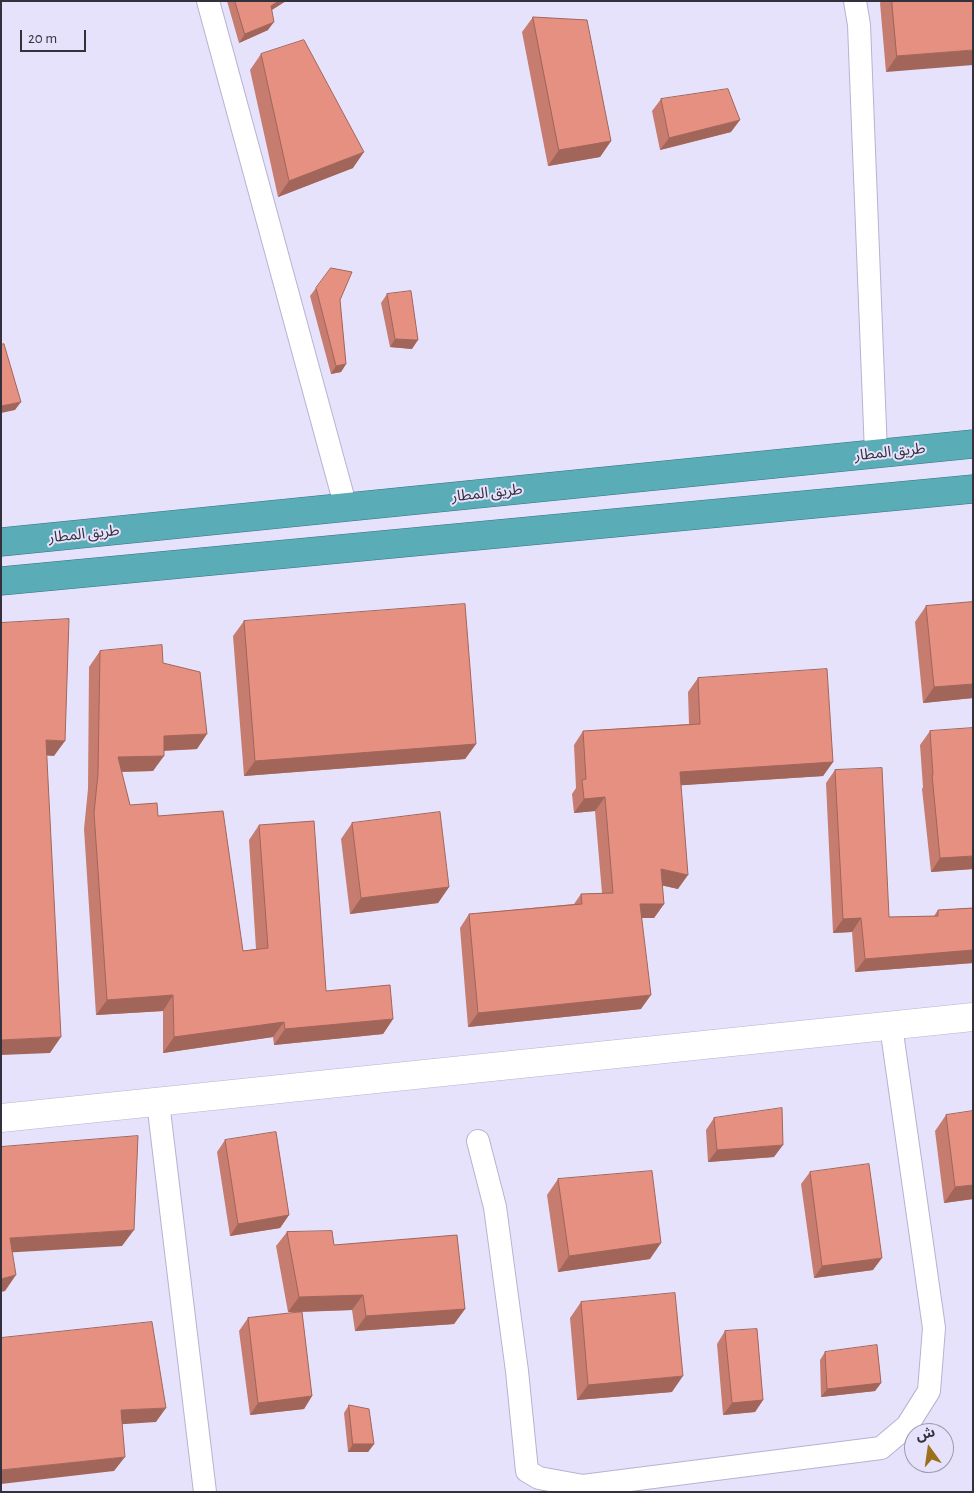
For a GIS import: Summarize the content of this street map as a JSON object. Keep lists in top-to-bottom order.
{
  "streets": {
    "highway": ["طريق المطار"]
  },
  "scale_bar": "20 m",
  "north": "top"
}
